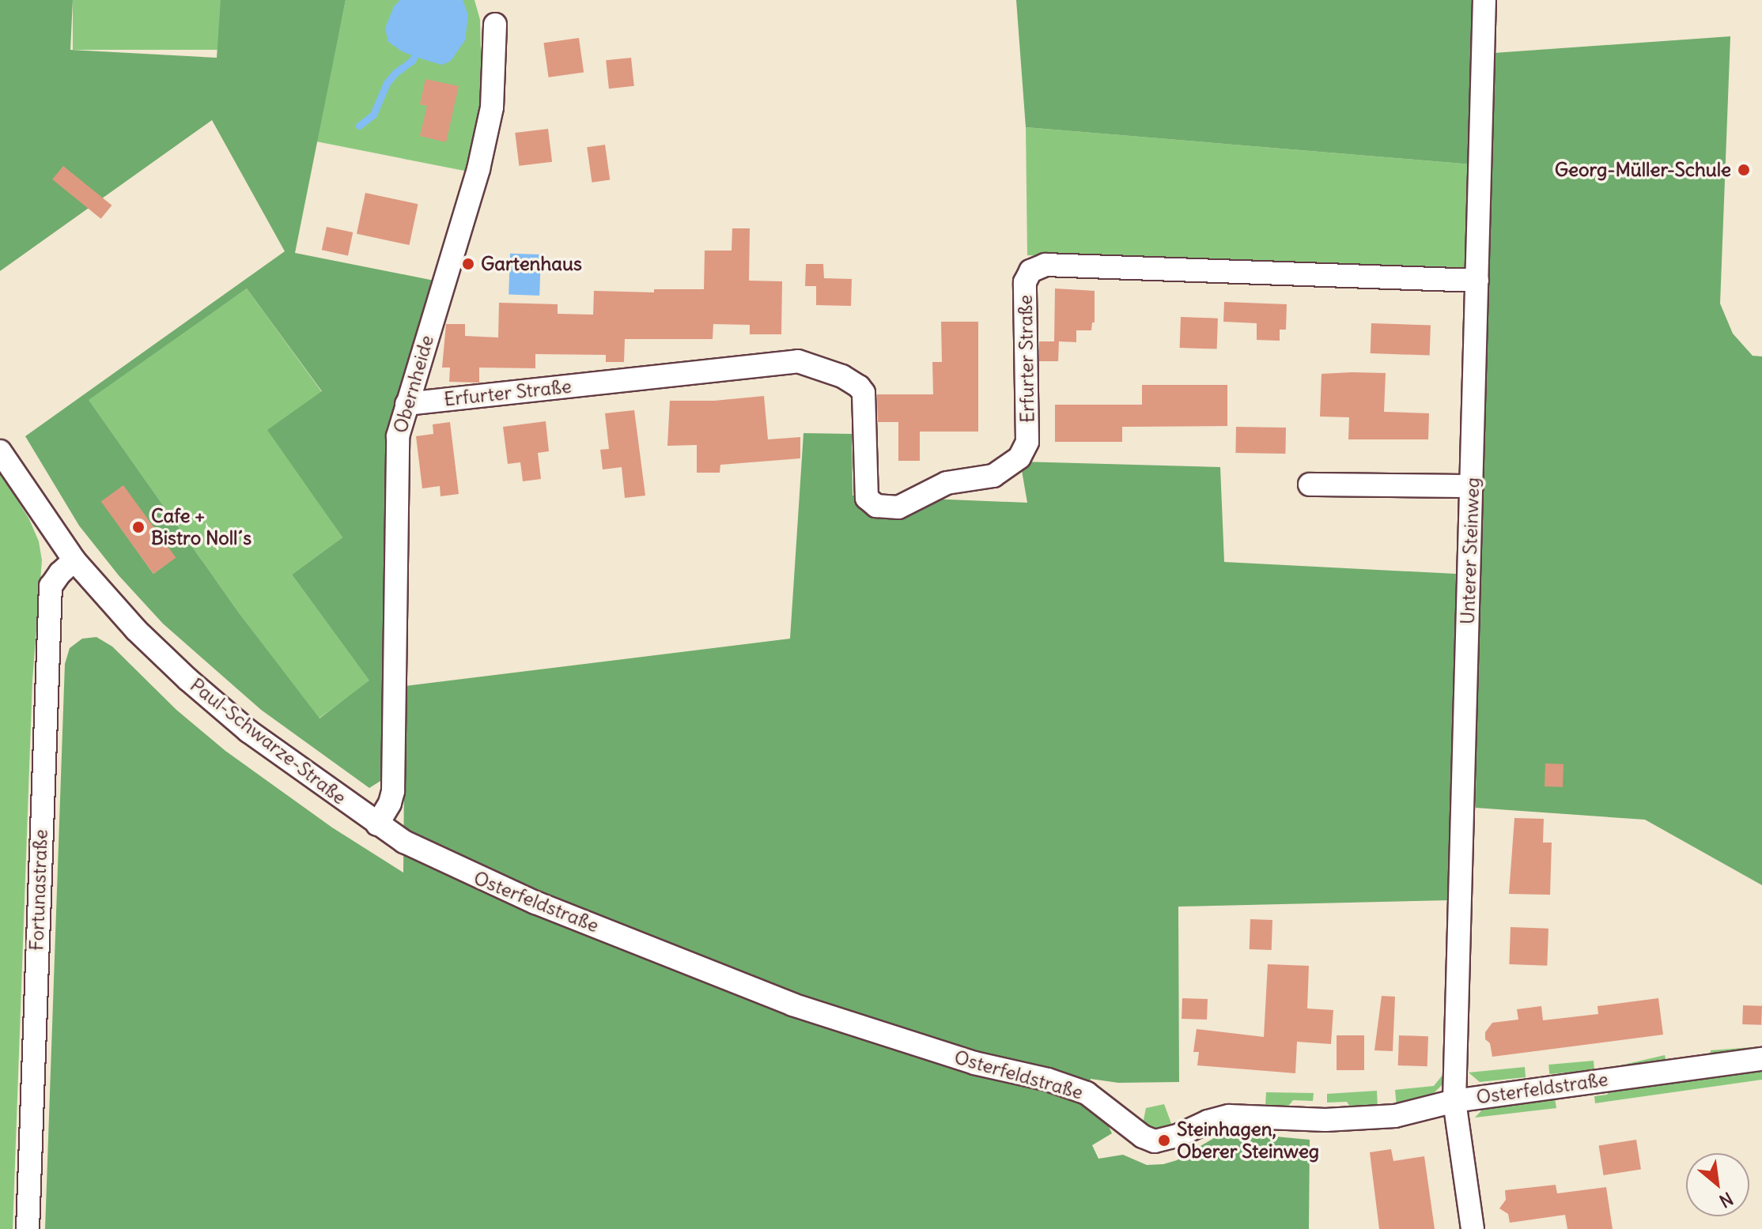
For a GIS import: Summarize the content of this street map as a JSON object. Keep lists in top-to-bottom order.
{
  "streets": {
    "street": [
      "Erfurter Straße",
      "Obernheide",
      "Unterer Steinweg",
      "Paul-Schwarze-Straße",
      "Fortunastraße",
      "Osterfeldstraße"
    ]
  },
  "crossings": [
    ["Erfurter Straße", "Obernheide"],
    ["Erfurter Straße", "Unterer Steinweg"],
    ["Obernheide", "Paul-Schwarze-Straße"],
    ["Unterer Steinweg", "Osterfeldstraße"],
    ["Paul-Schwarze-Straße", "Fortunastraße"],
    ["Paul-Schwarze-Straße", "Osterfeldstraße"]
  ],
  "places": [
    "Georg-Müller-Schule",
    "Gartenhaus",
    "Cafe + Bistro Noll´s",
    "Steinhagen, Oberer Steinweg"
  ],
  "north": "bottom right"
}
